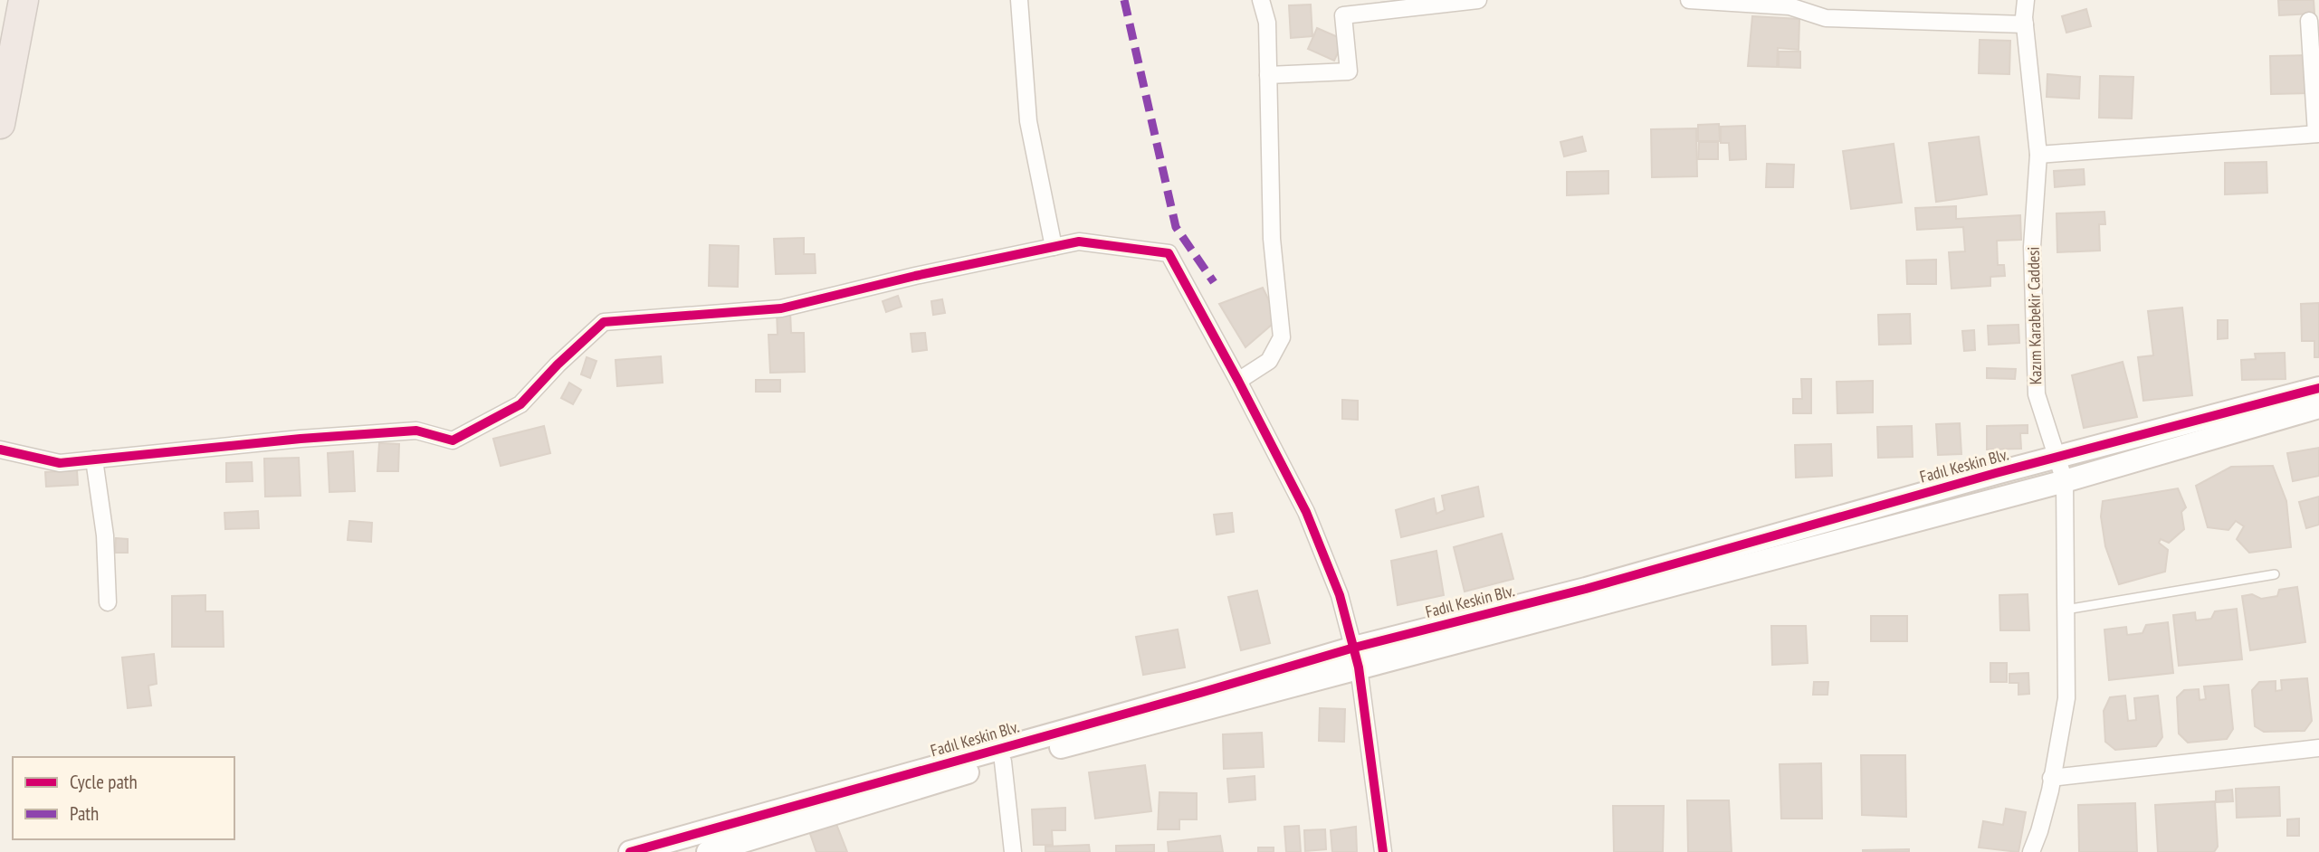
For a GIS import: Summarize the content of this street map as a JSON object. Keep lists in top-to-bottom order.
{
  "streets": {
    "street": ["Kazım Karabekir Caddesi", "Fadıl Keskin Blv."]
  },
  "crossings": [
    ["Kazım Karabekir Caddesi", "Fadıl Keskin Blv."]
  ],
  "legend": ["Cycle path", "Path"]
}
